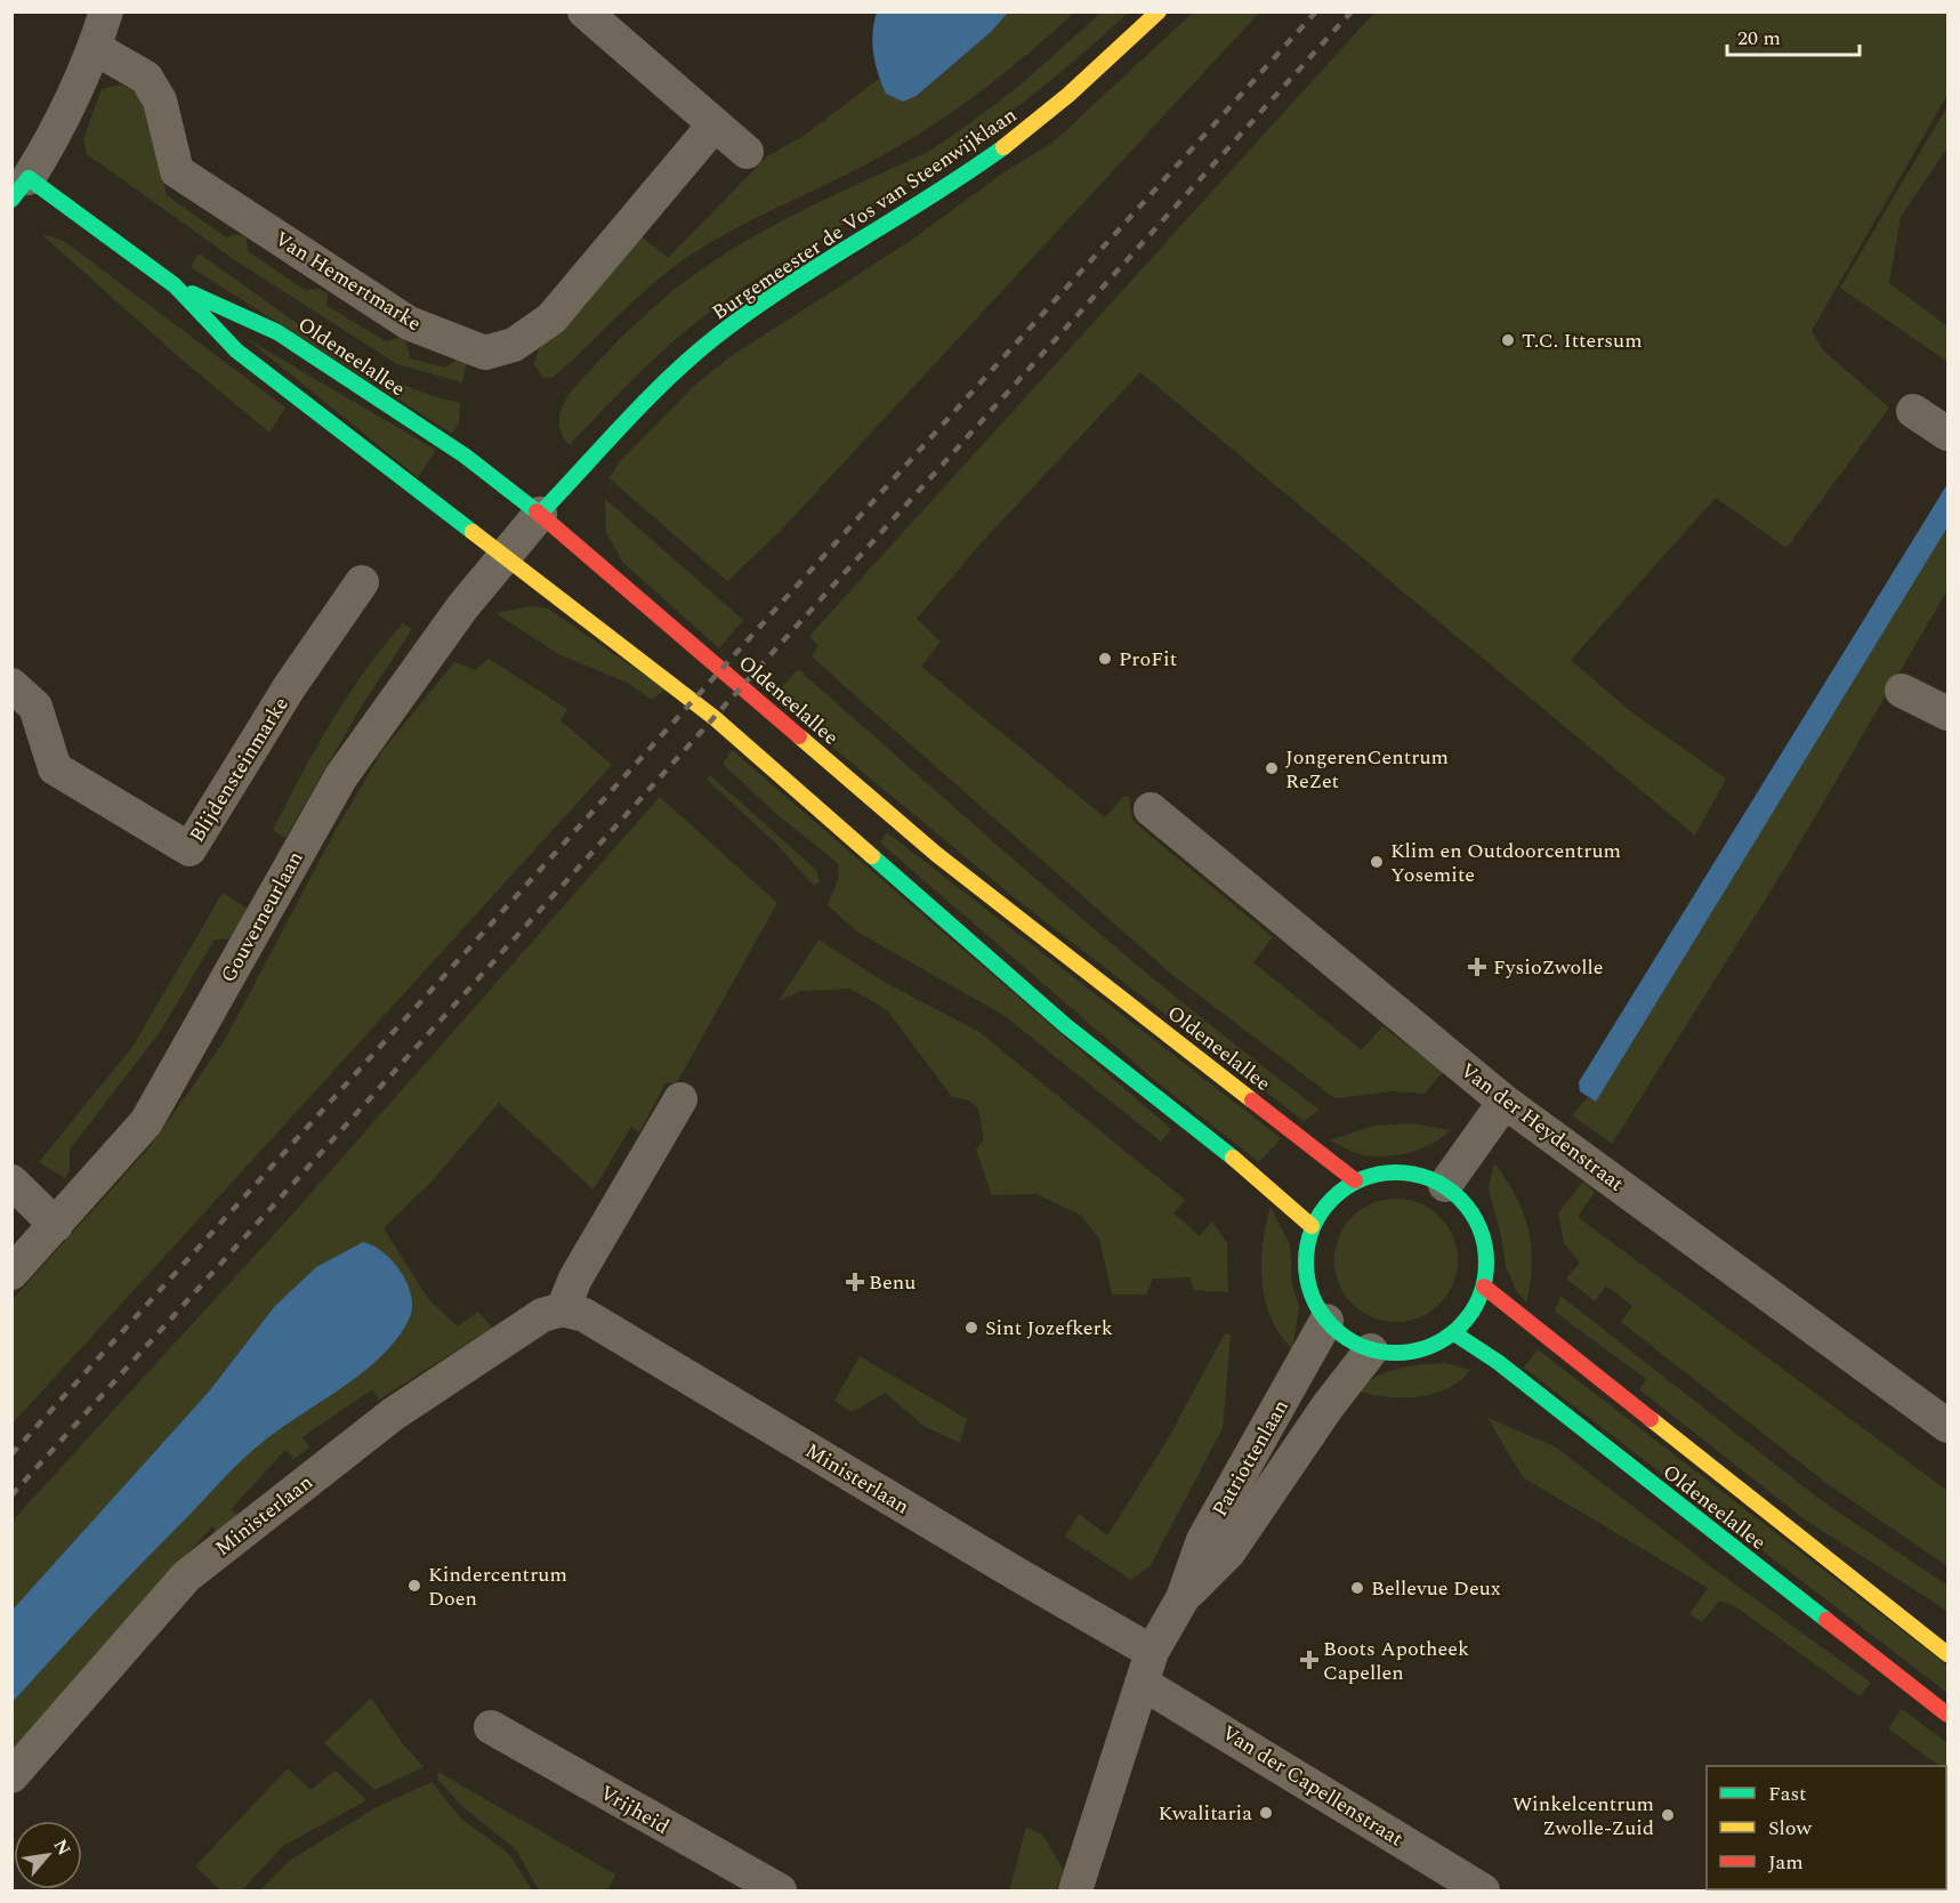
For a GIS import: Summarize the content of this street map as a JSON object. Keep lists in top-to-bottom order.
{
  "streets": {
    "street": [
      "Burgemeester de Vos van Steenwijklaan",
      "Van Hemertmarke",
      "Oldeneelallee",
      "Blijdensteinmarke",
      "Gouverneurlaan",
      "Van der Heydenstraat",
      "Patriottenlaan",
      "Ministerlaan",
      "Van der Capellenstraat",
      "Vrijheid"
    ]
  },
  "crossings": [
    ["Burgemeester de Vos van Steenwijklaan", "Oldeneelallee"],
    ["Burgemeester de Vos van Steenwijklaan", "Gouverneurlaan"],
    ["Oldeneelallee", "Gouverneurlaan"],
    ["Oldeneelallee", "Patriottenlaan"],
    ["Patriottenlaan", "Ministerlaan"],
    ["Patriottenlaan", "Van der Capellenstraat"],
    ["Ministerlaan", "Van der Capellenstraat"]
  ],
  "places": {
    "other": [
      "T.C. Ittersum",
      "ProFit",
      "JongerenCentrum ReZet",
      "Klim en Outdoorcentrum Yosemite",
      "Sint Jozefkerk",
      "Kindercentrum Doen",
      "Bellevue Deux",
      "Kwalitaria",
      "Winkelcentrum Zwolle-Zuid"
    ],
    "health": ["FysioZwolle", "Benu", "Boots Apotheek Capellen"]
  },
  "legend": ["Fast", "Slow", "Jam"],
  "scale_bar": "20 m",
  "north": "top right"
}
